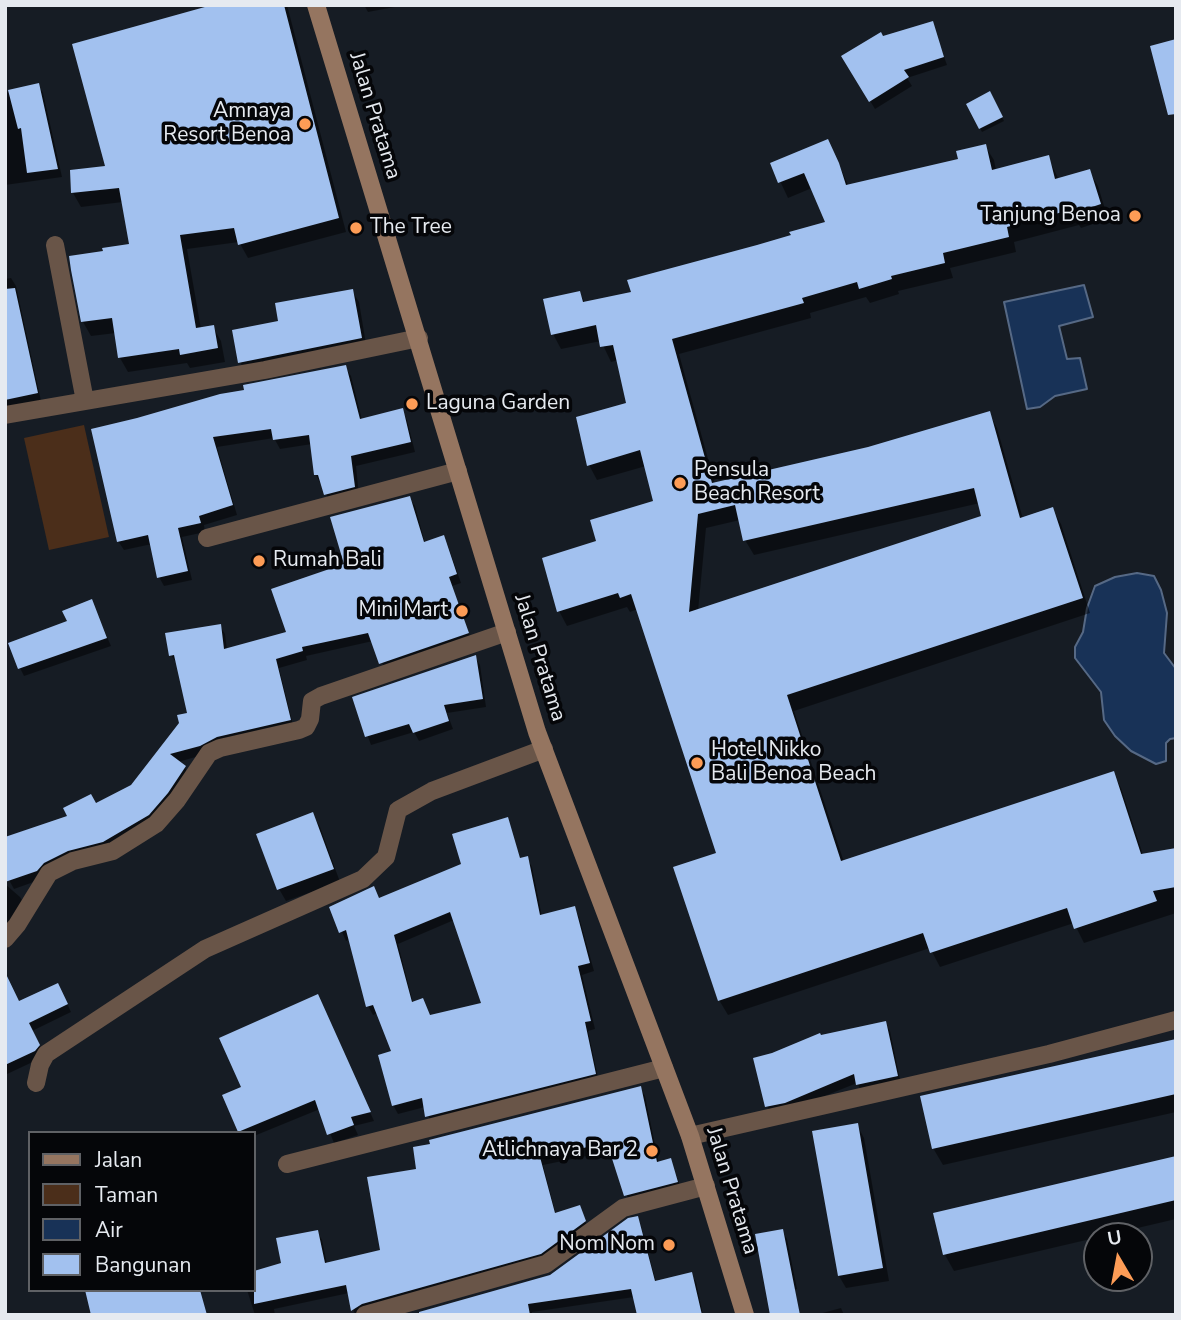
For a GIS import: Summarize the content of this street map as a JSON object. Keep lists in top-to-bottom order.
{
  "streets": {
    "street": ["Jalan Pratama"]
  },
  "places": [
    "Amnaya Resort Benoa",
    "Tanjung Benoa",
    "The Tree",
    "Laguna Garden",
    "Pensula Beach Resort",
    "Rumah Bali",
    "Mini Mart",
    "Hotel Nikko Bali Benoa Beach",
    "Atlichnaya Bar 2",
    "Nom Nom"
  ],
  "legend": [
    "Jalan",
    "Taman",
    "Air",
    "Bangunan"
  ],
  "north": "top"
}
